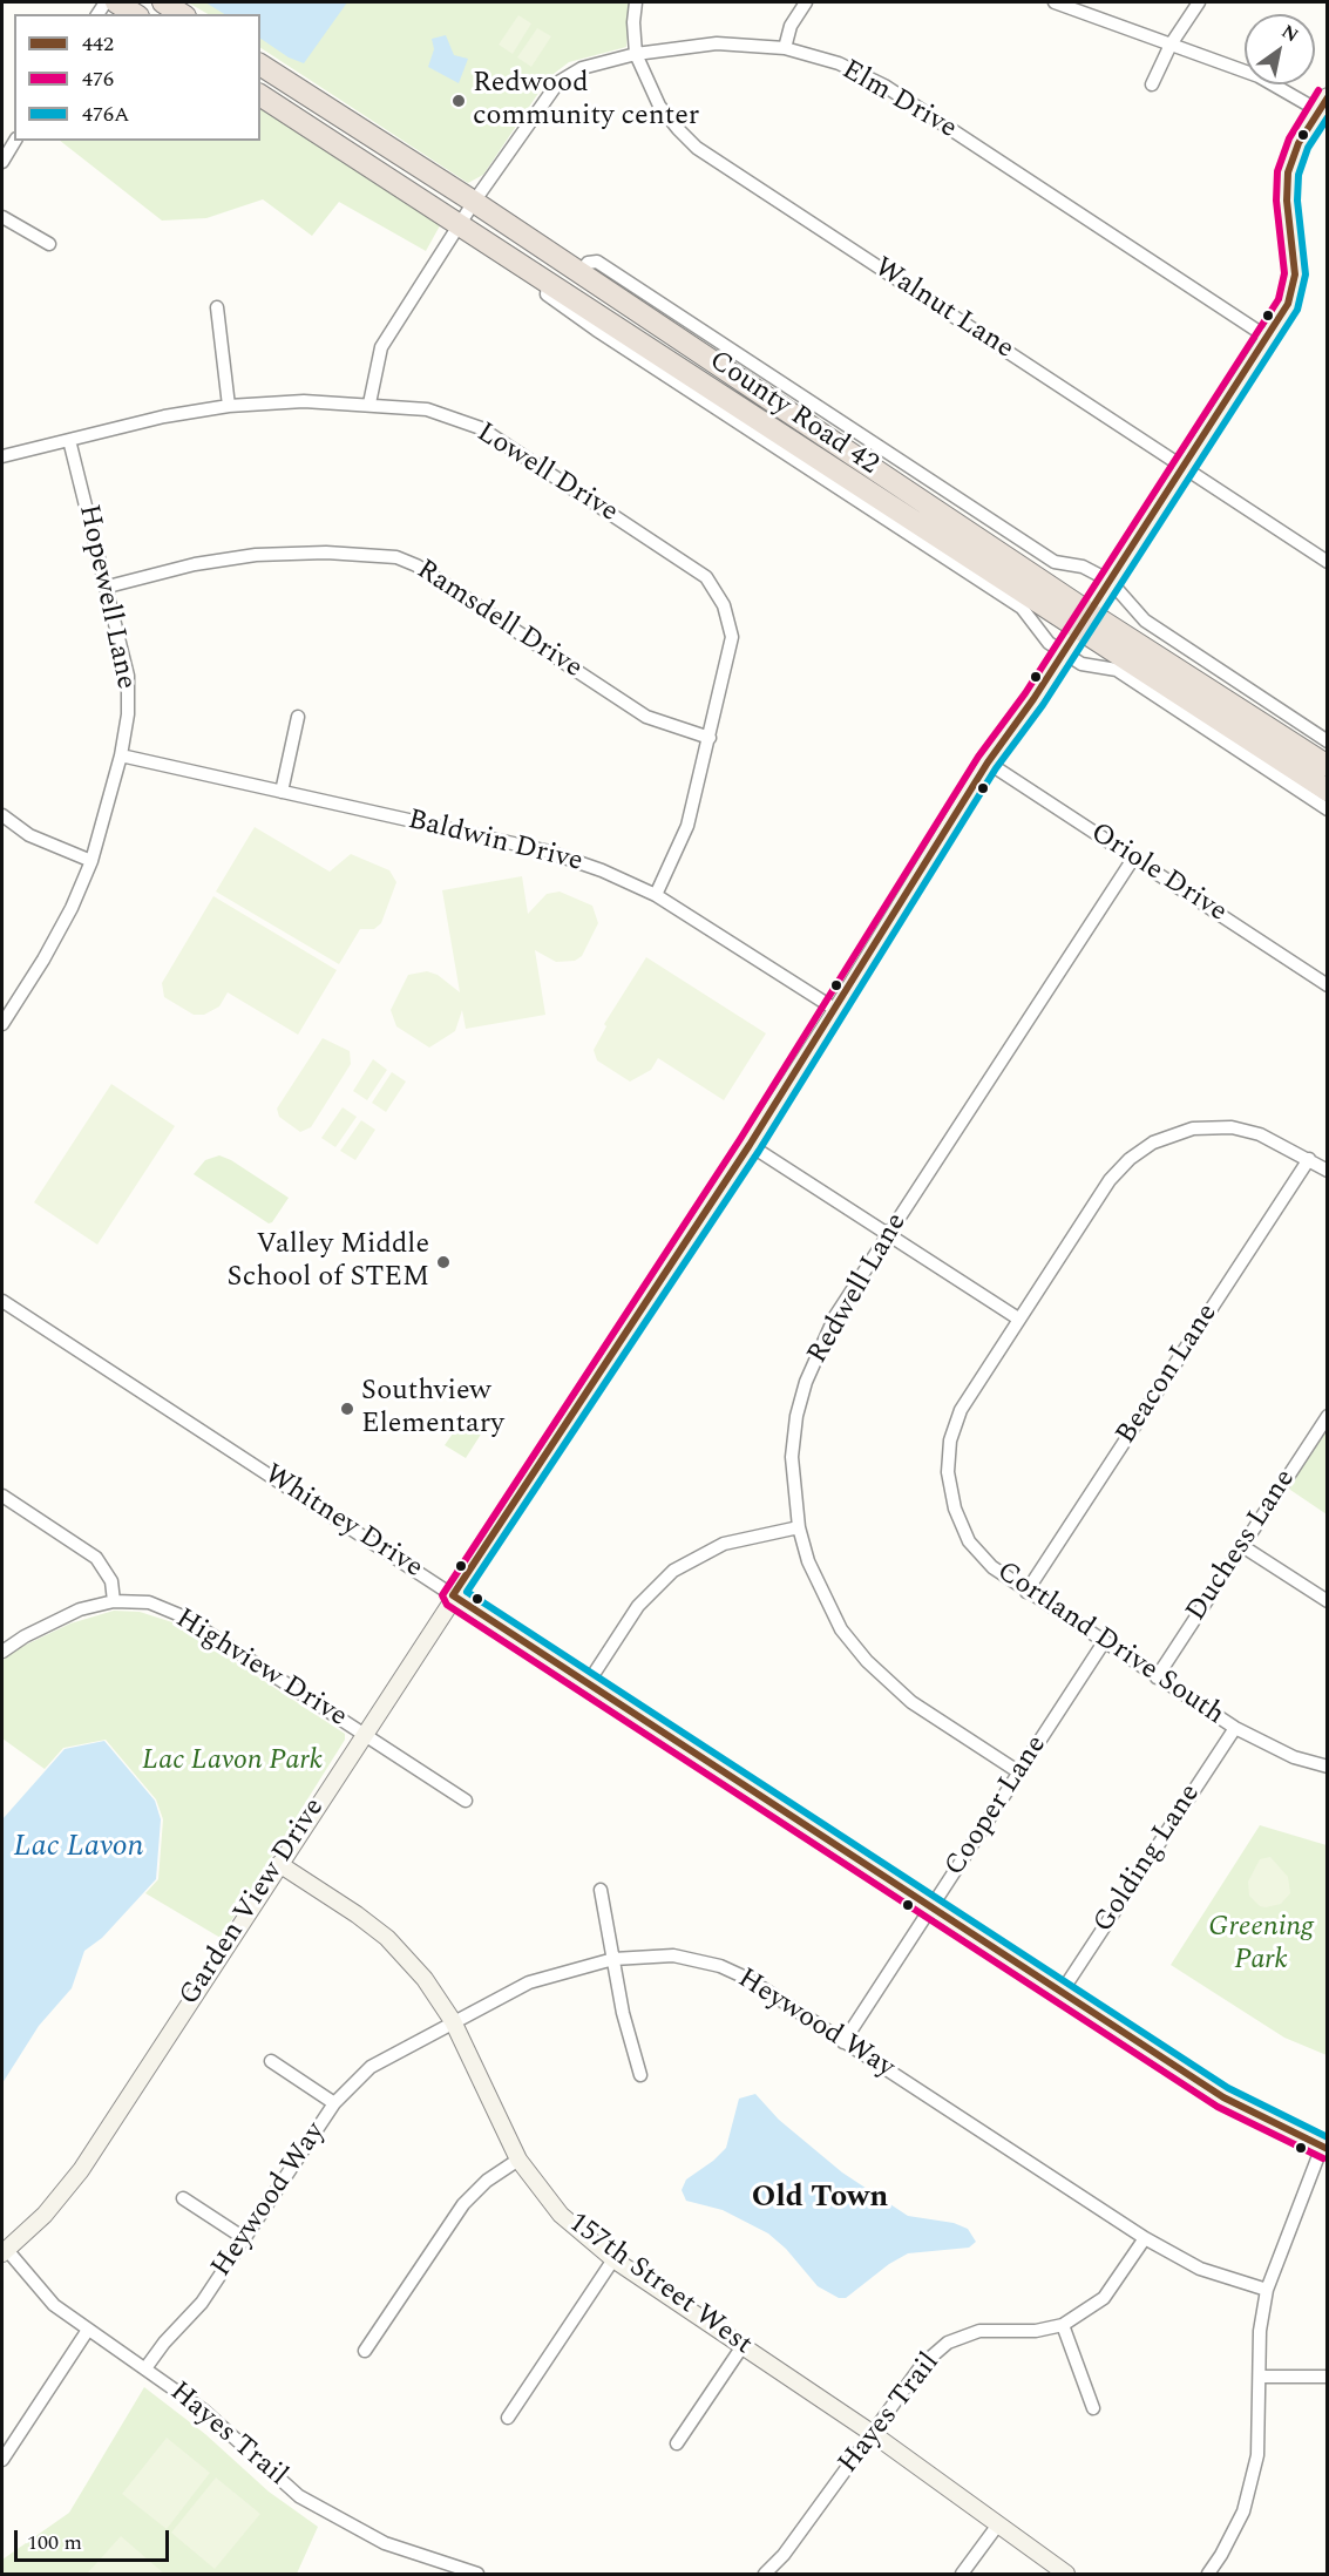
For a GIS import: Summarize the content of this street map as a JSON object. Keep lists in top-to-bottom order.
{
  "streets": {
    "highway": ["County Road 42"],
    "street": [
      "Elm Drive",
      "Walnut Lane",
      "Lowell Drive",
      "Hopewell Lane",
      "Ramsdell Drive",
      "Baldwin Drive",
      "Oriole Drive",
      "Redwell Lane",
      "Beacon Lane",
      "Whitney Drive",
      "Duchess Lane",
      "Cortland Drive South",
      "Highview Drive",
      "Cooper Lane",
      "Golding Lane",
      "Garden View Drive",
      "Heywood Way",
      "157th Street West",
      "Hayes Trail"
    ]
  },
  "crossings": [
    ["Elm Drive", "Walnut Lane"],
    ["Elm Drive", "County Road 42"],
    ["Elm Drive", "Lowell Drive"],
    ["Elm Drive", "Garden View Drive"],
    ["Walnut Lane", "Garden View Drive"],
    ["County Road 42", "Garden View Drive"],
    ["Lowell Drive", "Hopewell Lane"],
    ["Lowell Drive", "Ramsdell Drive"],
    ["Lowell Drive", "Baldwin Drive"],
    ["Hopewell Lane", "Ramsdell Drive"],
    ["Hopewell Lane", "Baldwin Drive"],
    ["Baldwin Drive", "Garden View Drive"],
    ["Oriole Drive", "Redwell Lane"],
    ["Oriole Drive", "Garden View Drive"],
    ["Redwell Lane", "Cooper Lane"],
    ["Beacon Lane", "Cortland Drive South"],
    ["Whitney Drive", "Cooper Lane"],
    ["Whitney Drive", "Golding Lane"],
    ["Whitney Drive", "Garden View Drive"],
    ["Duchess Lane", "Cortland Drive South"],
    ["Cortland Drive South", "Cooper Lane"],
    ["Cortland Drive South", "Golding Lane"],
    ["Highview Drive", "Garden View Drive"],
    ["Cooper Lane", "Heywood Way"],
    ["Garden View Drive", "157th Street West"],
    ["Garden View Drive", "Hayes Trail"],
    ["Heywood Way", "157th Street West"],
    ["Heywood Way", "Hayes Trail"],
    ["157th Street West", "Hayes Trail"]
  ],
  "districts": ["Old Town"],
  "water": ["Lac Lavon"],
  "parks": ["Lac Lavon Park", "Greening Park"],
  "places": ["Redwood community center", "Valley Middle School of STEM", "Southview Elementary"],
  "lines": ["transit line 476", "transit line 442", "transit line 476A"],
  "legend": ["442", "476", "476A"],
  "scale_bar": "100 m",
  "north": "top right"
}
